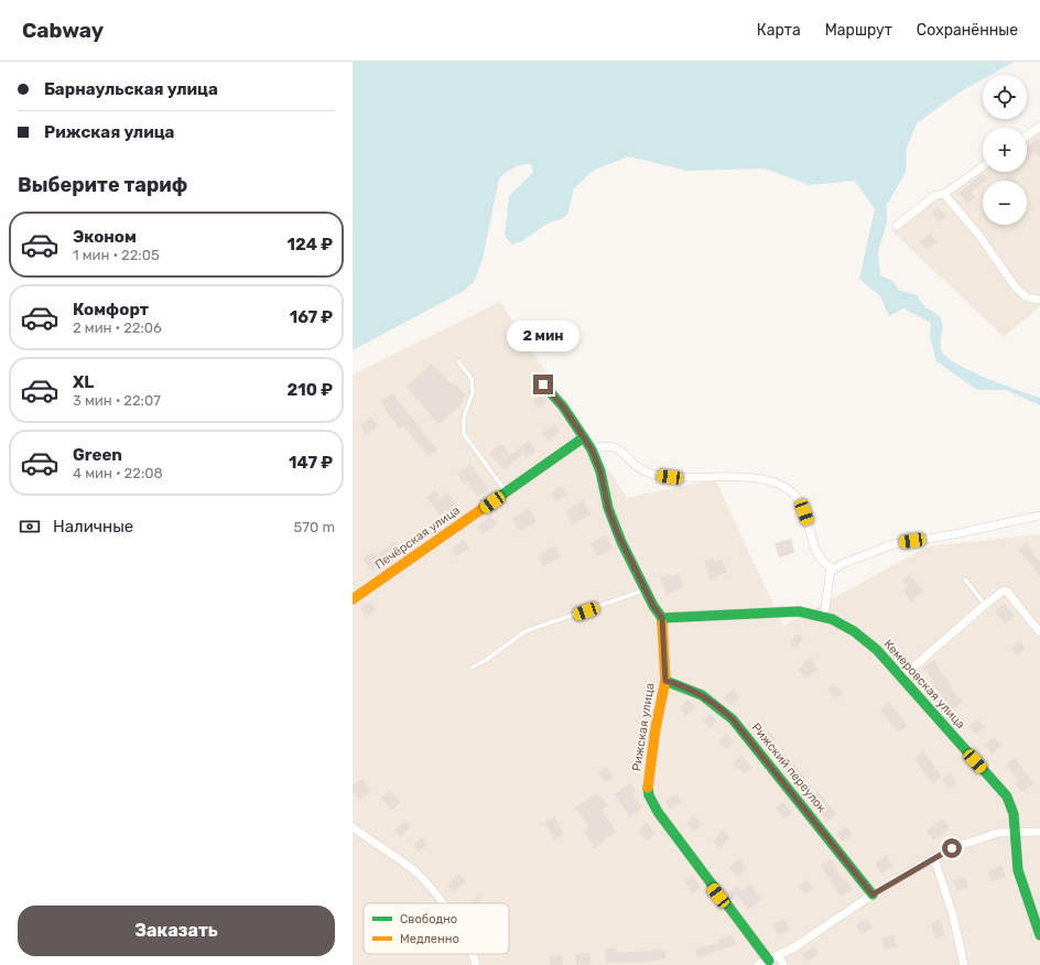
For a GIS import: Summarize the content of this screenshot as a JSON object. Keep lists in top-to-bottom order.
{
  "streets": {
    "street": [
      "Печёрская улица",
      "Кемеровская улица",
      "Рижская улица",
      "Рижский переулок"
    ]
  },
  "crossings": [
    ["Кемеровская улица", "Рижская улица"],
    ["Рижская улица", "Рижский переулок"]
  ],
  "legend": ["Свободно", "Медленно"],
  "page": {
    "header": "Cabway",
    "nav": ["Карта", "Маршрут", "Сохранённые"],
    "banner": ["Барнаульская улица", "Рижская улица"],
    "map_buttons": ["+", "−"],
    "heading": "Выберите тариф",
    "list": [
      {
        "name": "Эконом",
        "note": "1 мин · 22:05",
        "value": "124 ₽"
      },
      {
        "name": "Комфорт",
        "note": "2 мин · 22:06",
        "value": "167 ₽"
      },
      {
        "name": "XL",
        "note": "3 мин · 22:07",
        "value": "210 ₽"
      },
      {
        "name": "Green",
        "note": "4 мин · 22:08",
        "value": "147 ₽"
      }
    ],
    "bubble": "2 мин",
    "pay": ["Наличные", "570 m"],
    "buttons": "Заказать"
  }
}
